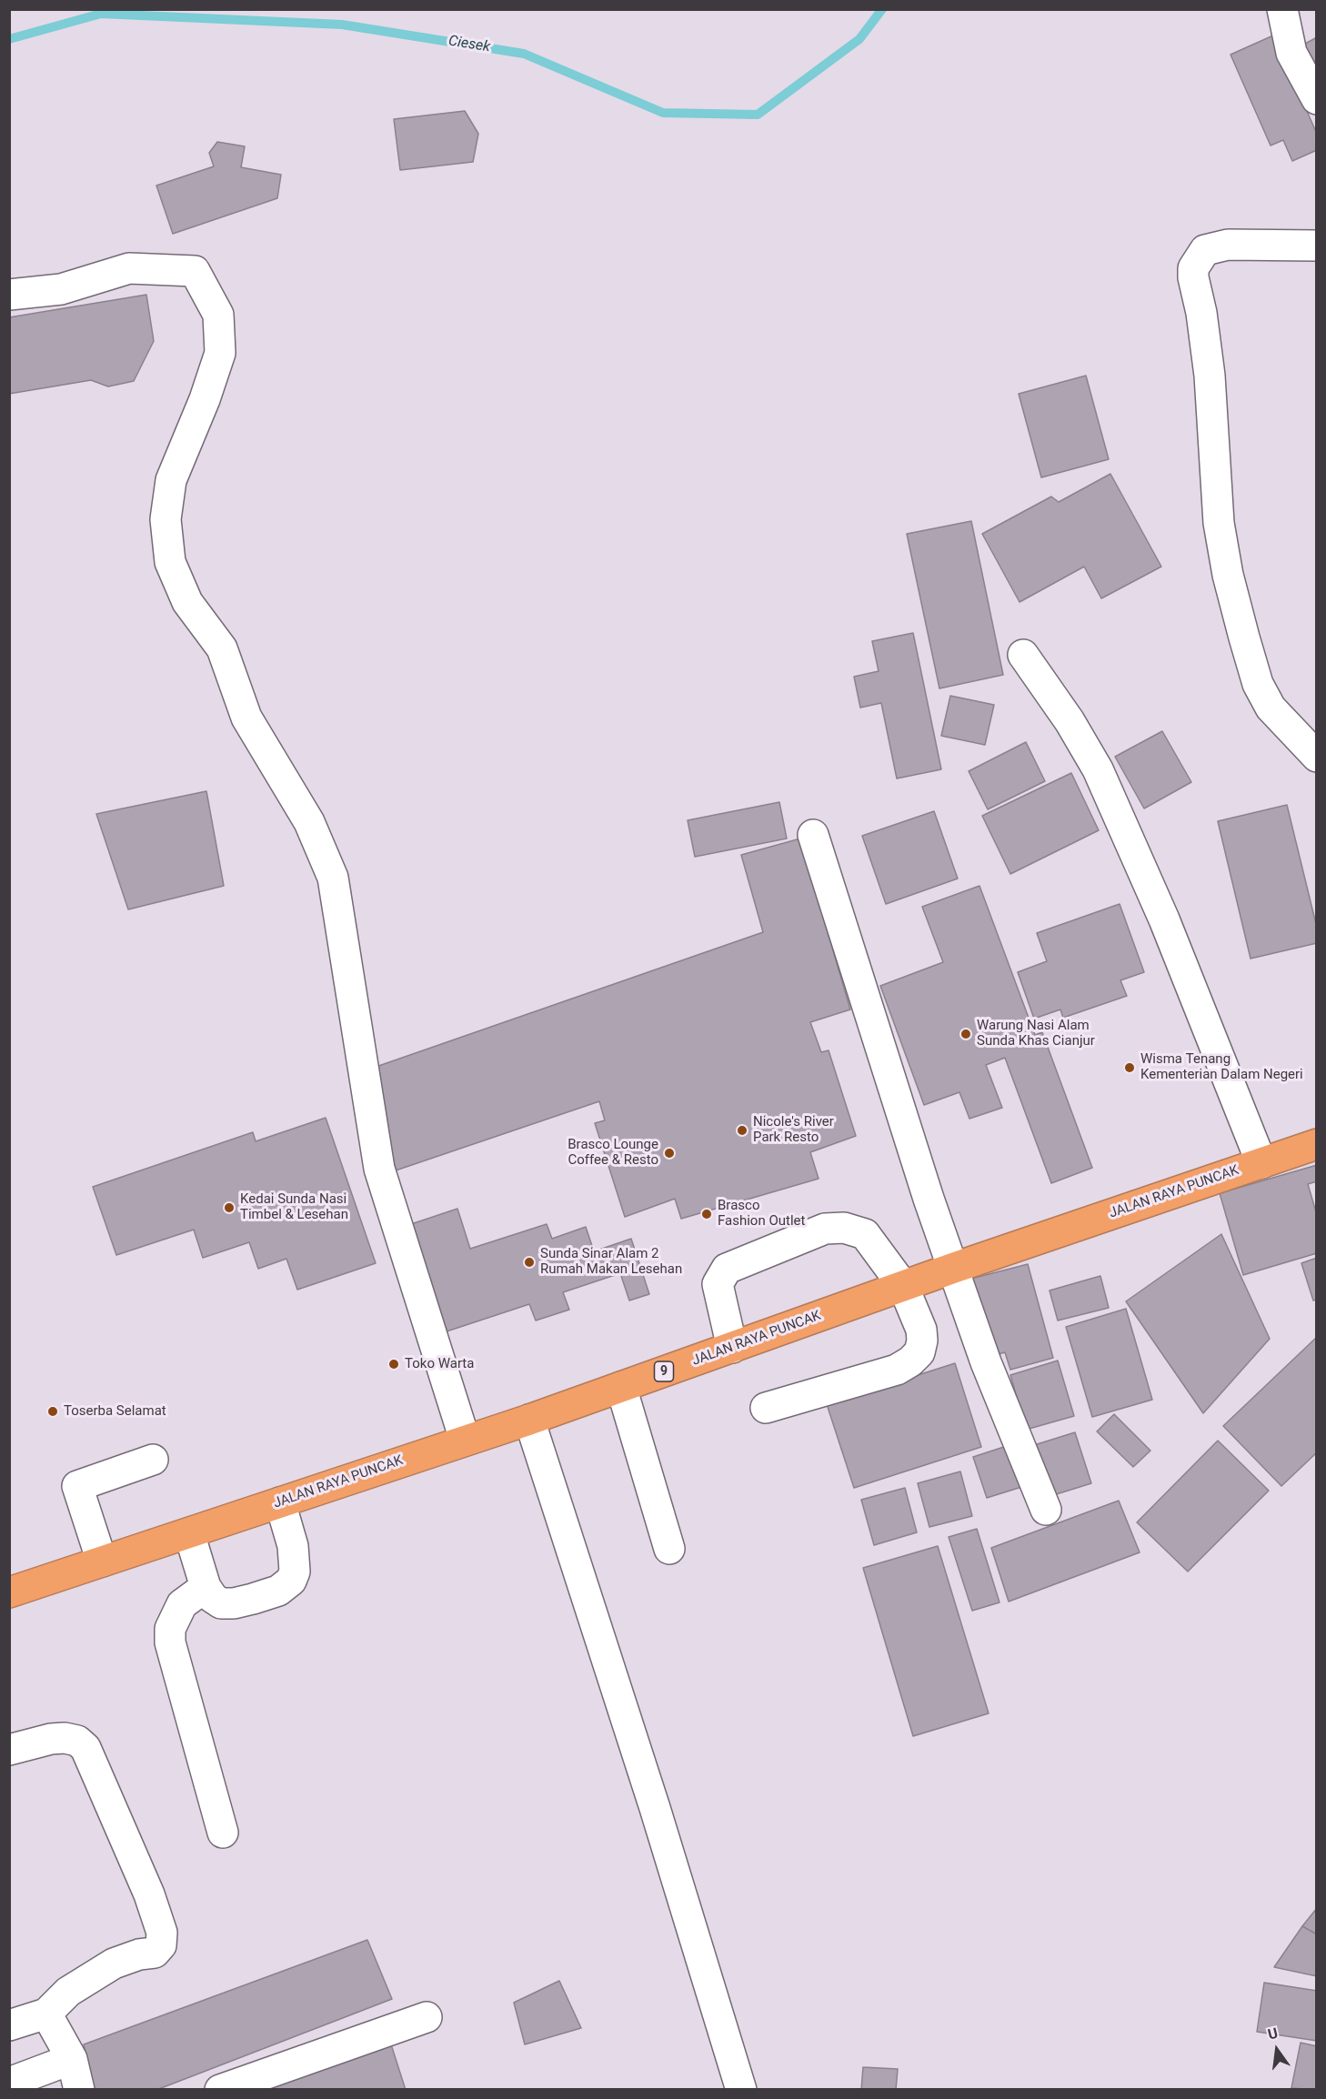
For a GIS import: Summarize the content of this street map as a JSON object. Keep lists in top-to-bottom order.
{
  "streets": {
    "highway": ["JALAN RAYA PUNCAK", "9"]
  },
  "water": ["Ciesek"],
  "places": [
    "Warung Nasi Alam Sunda Khas Cianjur",
    "Wisma Tenang Kementerian Dalam Negeri",
    "Nicole's River Park Resto",
    "Brasco Lounge Coffee & Resto",
    "Kedai Sunda Nasi Timbel & Lesehan",
    "Brasco Fashion Outlet",
    "Sunda Sinar Alam 2 Rumah Makan Lesehan",
    "Toko Warta",
    "Toserba Selamat"
  ],
  "north": "top"
}
